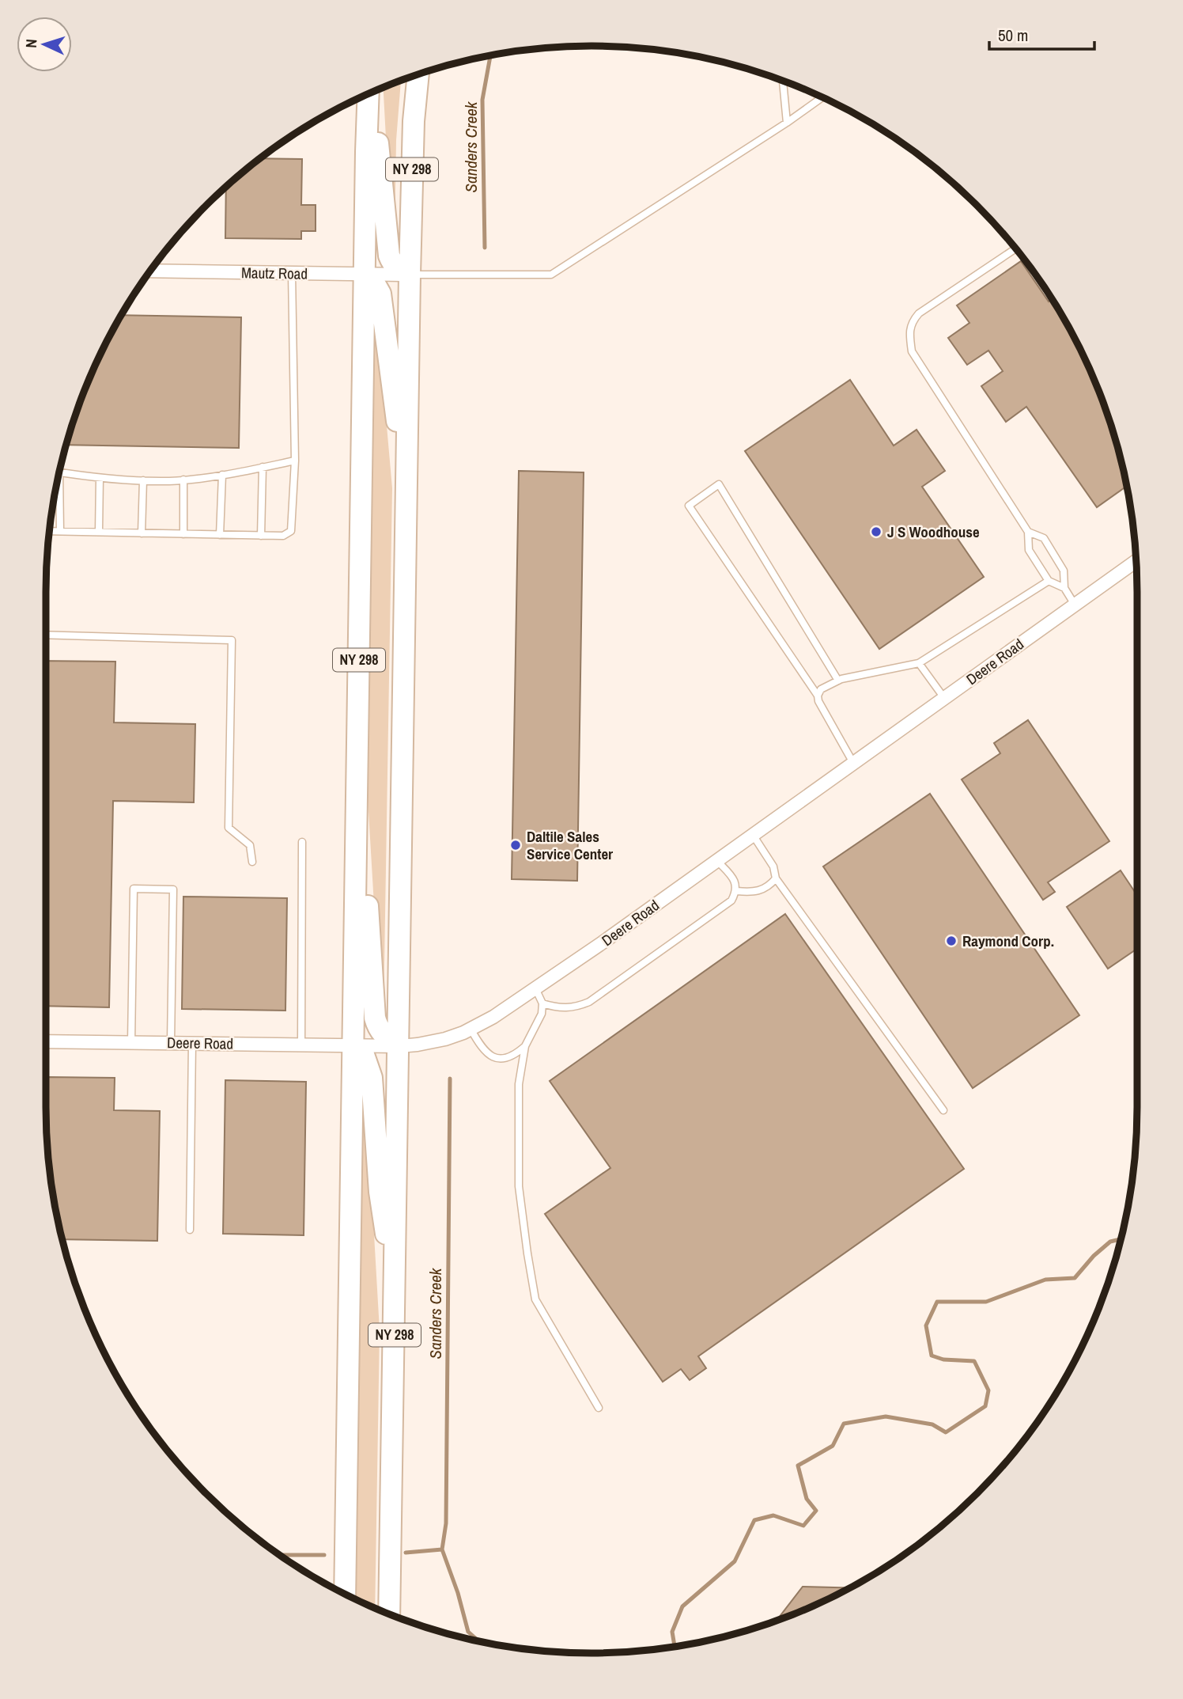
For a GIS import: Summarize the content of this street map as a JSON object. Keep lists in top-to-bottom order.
{
  "streets": {
    "main road": ["NY 298"],
    "street": ["Mautz Road", "Deere Road"]
  },
  "crossings": [
    ["NY 298", "Mautz Road"],
    ["NY 298", "Deere Road"]
  ],
  "water": ["Sanders Creek"],
  "places": ["J S Woodhouse", "Daltile Sales Service Center", "Raymond Corp."],
  "scale_bar": "50 m",
  "north": "left"
}
